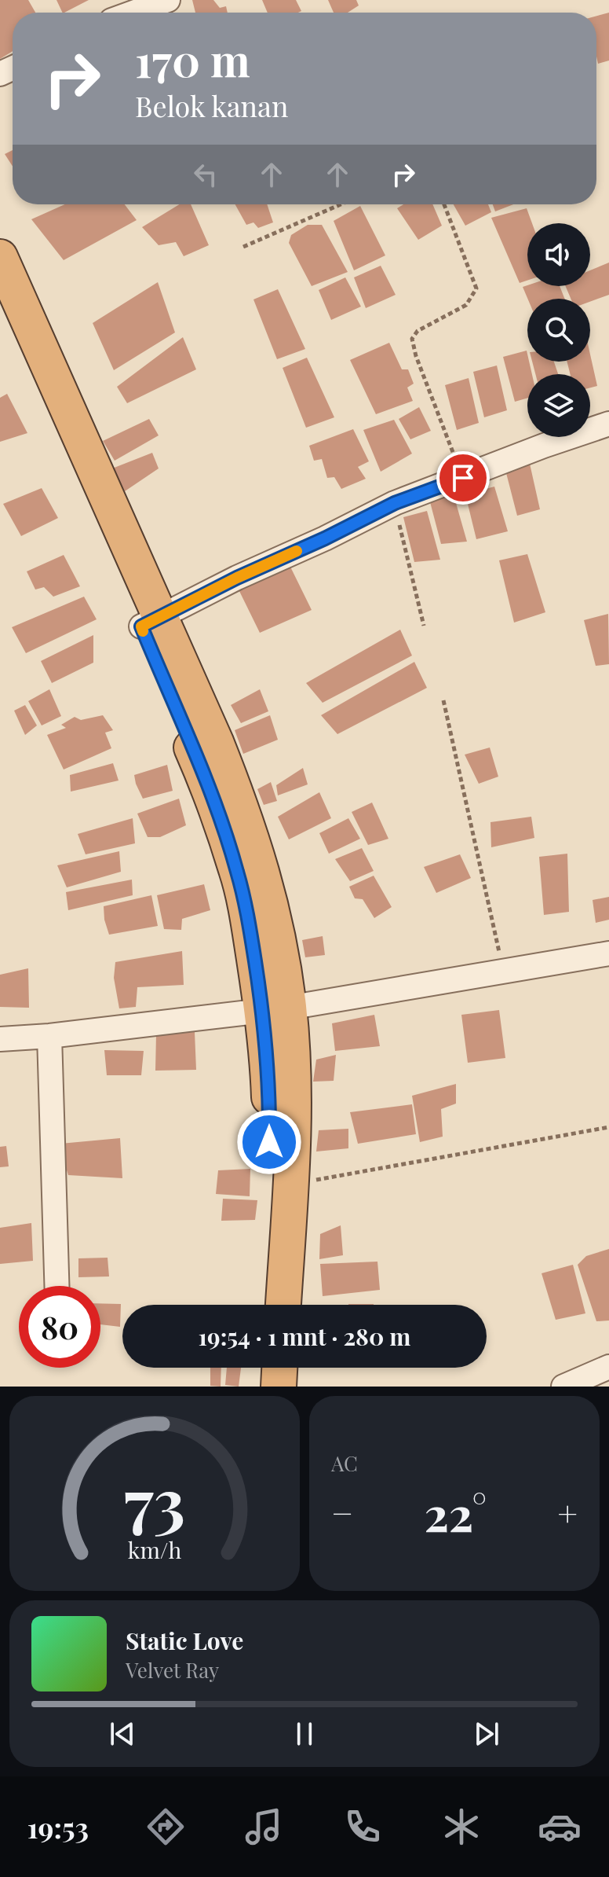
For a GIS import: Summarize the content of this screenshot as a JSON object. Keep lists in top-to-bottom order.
{
  "page": {
    "turn": ["170 m", "Belok kanan"],
    "limit": "80",
    "trip": "19:54 · 1 mnt · 280 m",
    "tile": "AC",
    "heat": ["−", "22°", "+"],
    "song": ["Static Love", "Velvet Ray"],
    "tabs": "19:53",
    "gauge": ["73", "km/h"]
  }
}
